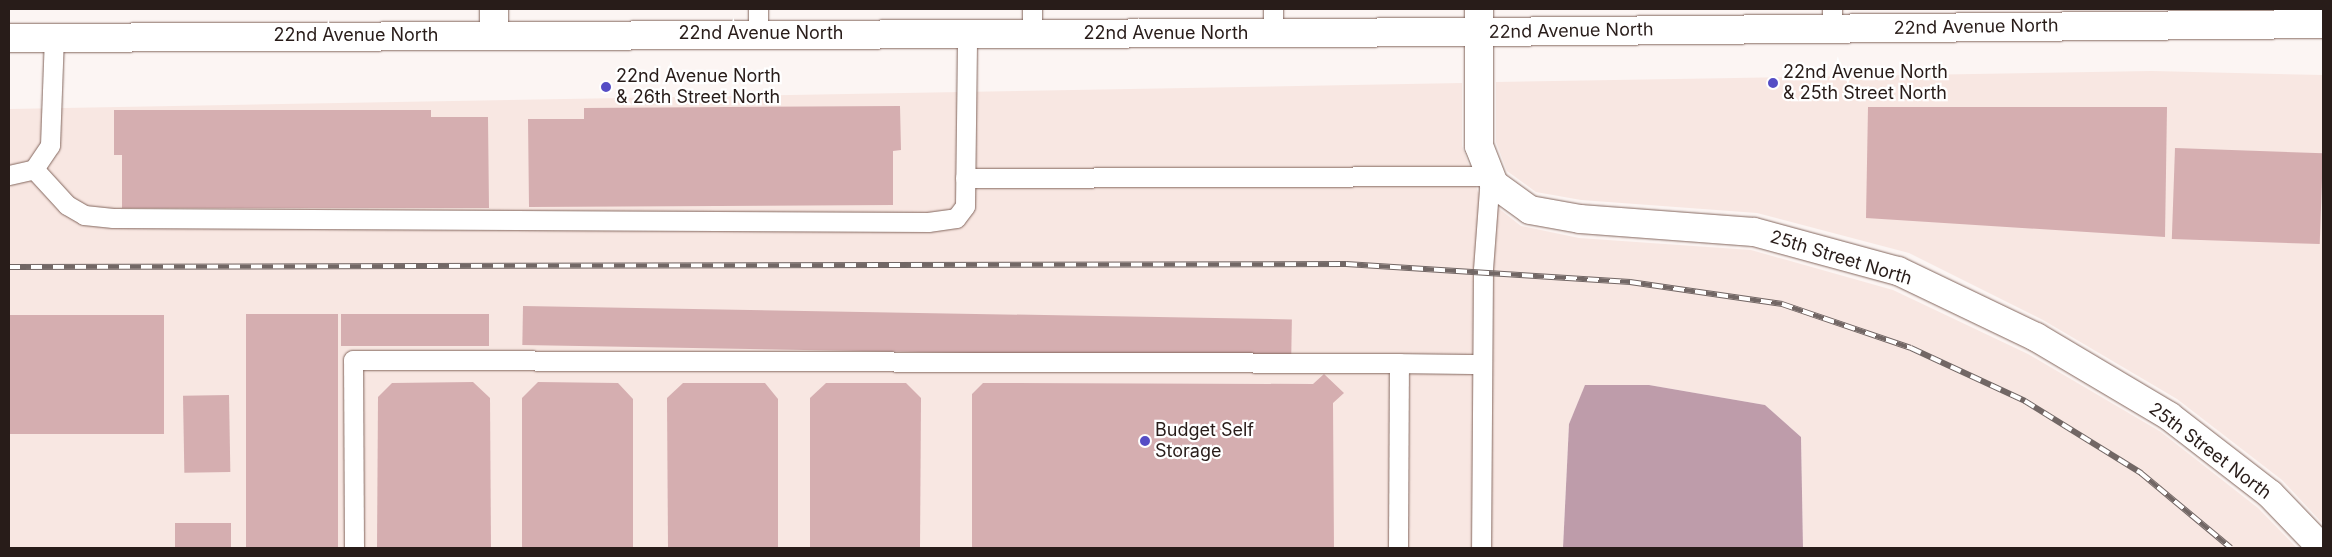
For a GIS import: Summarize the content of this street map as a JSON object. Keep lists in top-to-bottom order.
{
  "streets": {
    "main road": ["22nd Avenue North", "25th Street North"]
  },
  "crossings": [
    ["22nd Avenue North", "25th Street North"]
  ],
  "places": ["22nd Avenue North & 25th Street North", "22nd Avenue North & 26th Street North", "Budget Self Storage"]
}
